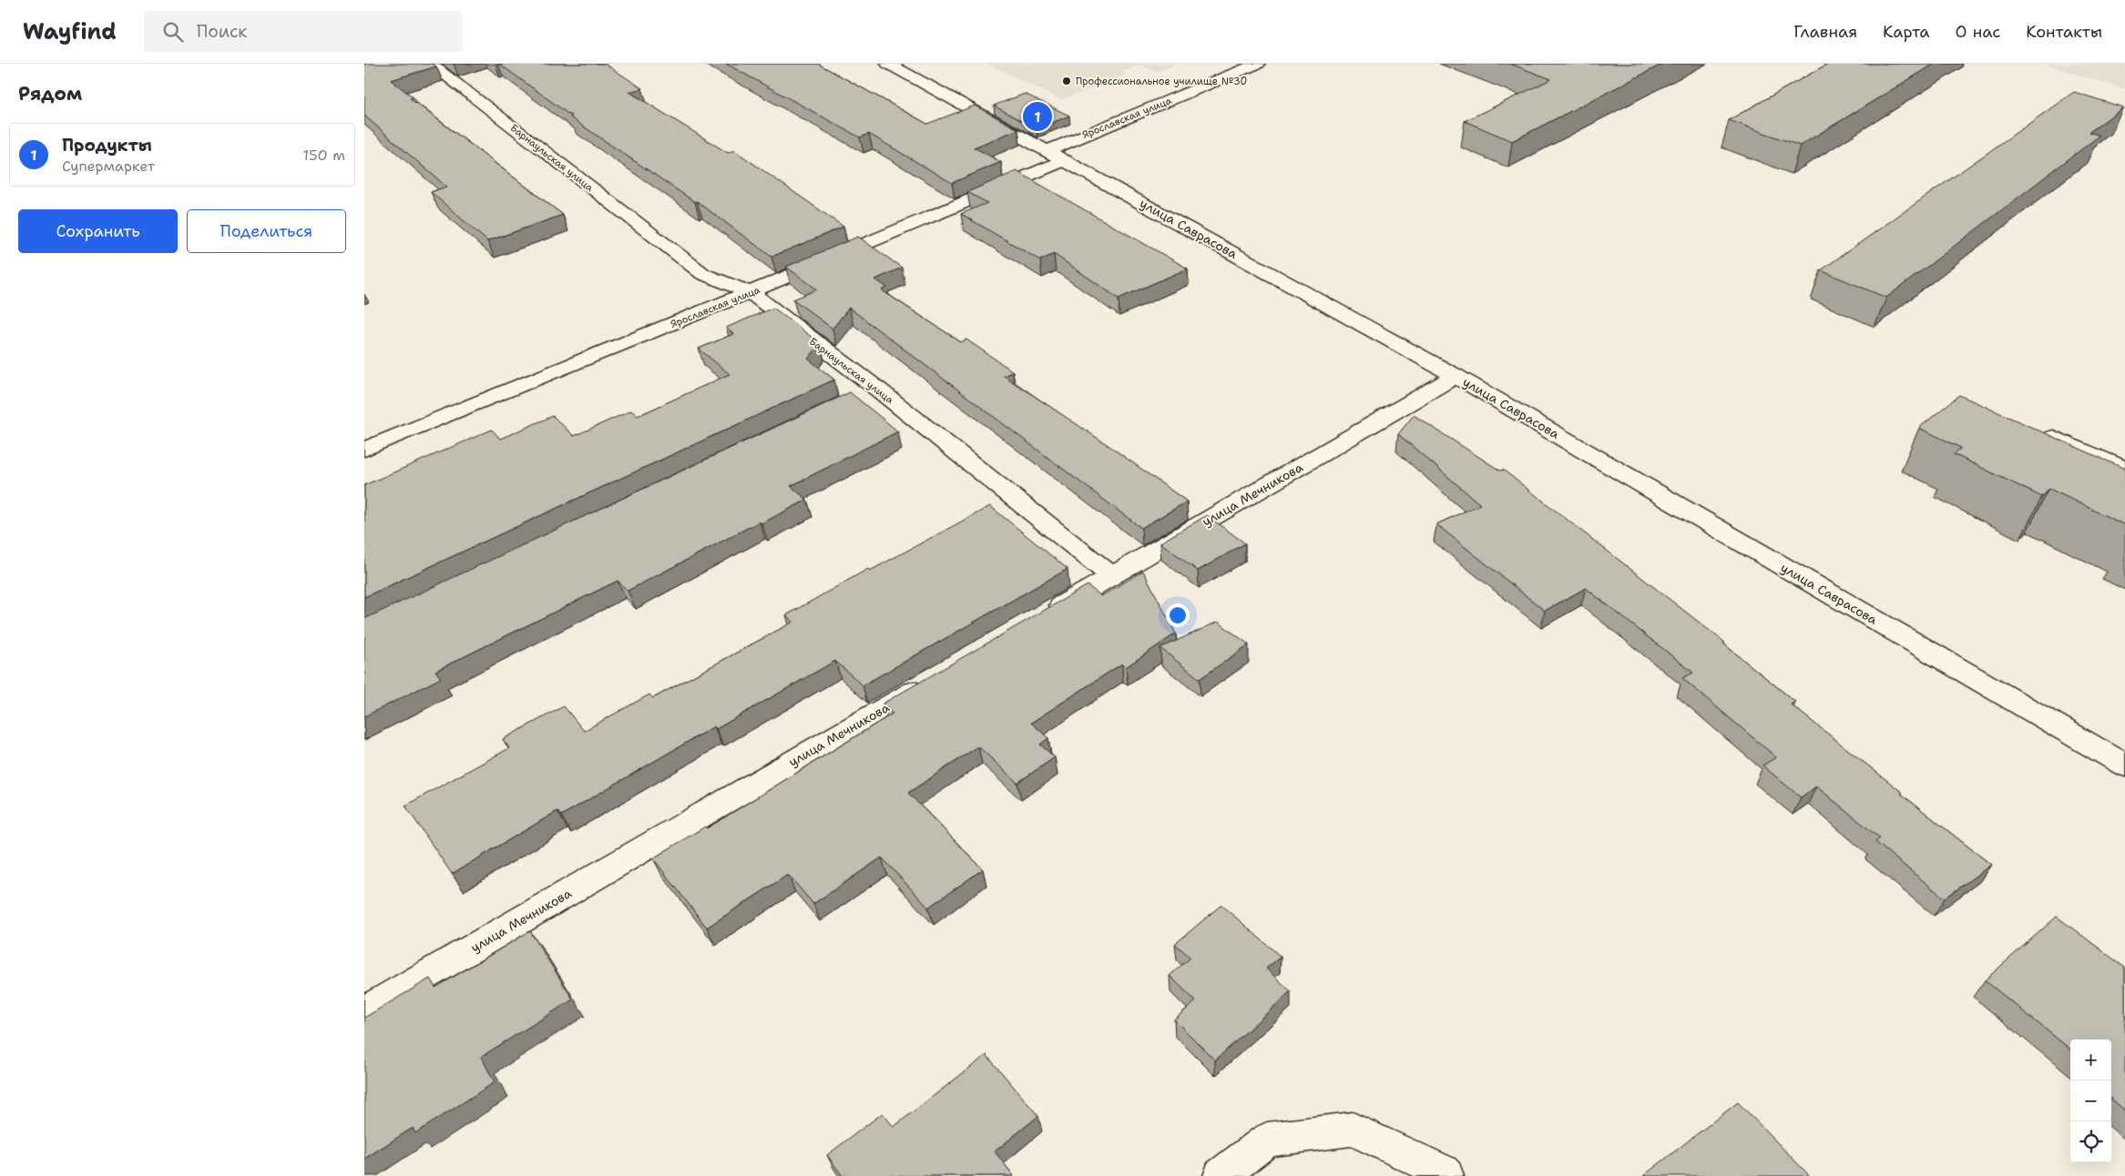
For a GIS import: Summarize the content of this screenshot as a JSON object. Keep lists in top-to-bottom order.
{
  "streets": {
    "street": [
      "Ярославская улица",
      "Барнаульская улица",
      "улица Саврасова",
      "улица Мечникова"
    ]
  },
  "crossings": [
    ["Ярославская улица", "Барнаульская улица"],
    ["Ярославская улица", "улица Саврасова"],
    ["Барнаульская улица", "улица Мечникова"],
    ["улица Саврасова", "улица Мечникова"]
  ],
  "places": ["Профессиональное училище №30"],
  "page": {
    "header": "Wayfind",
    "search": "Поиск",
    "nav": [
      "Главная",
      "Карта",
      "О нас",
      "Контакты"
    ],
    "heading": "Рядом",
    "pins": "1",
    "list": [
      {
        "mark": "1",
        "name": "Продукты",
        "note": "Супермаркет",
        "value": "150 m"
      }
    ],
    "buttons": ["Сохранить", "Поделиться"],
    "map_buttons": ["+", "−"]
  }
}
